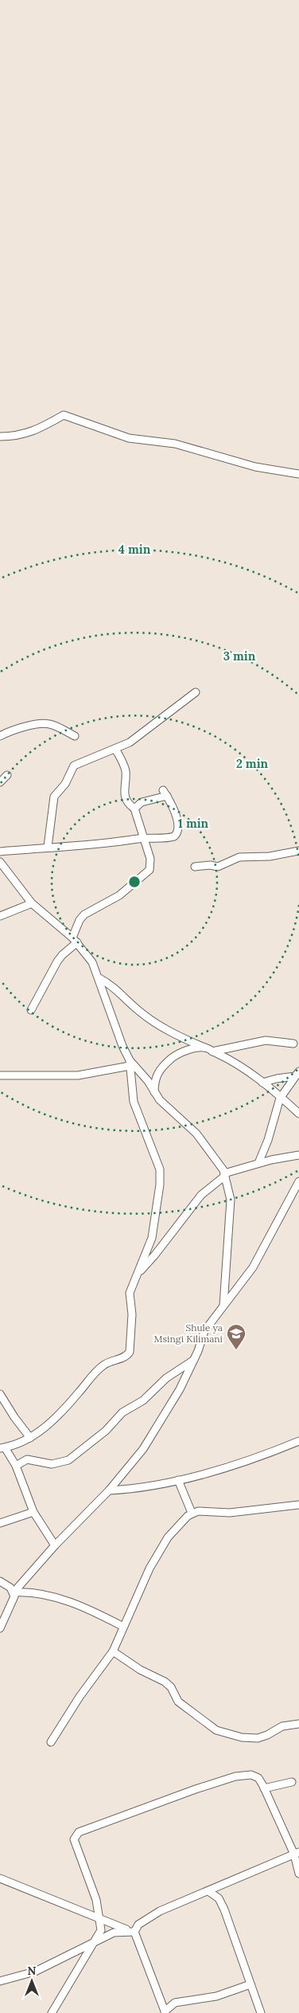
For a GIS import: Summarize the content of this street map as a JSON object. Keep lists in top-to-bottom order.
{
  "places": {
    "school or university": ["Shule ya Msingi Kilimani"]
  },
  "north": "top",
  "rings": [
    "4 min",
    "3 min",
    "2 min",
    "1 min"
  ]
}
